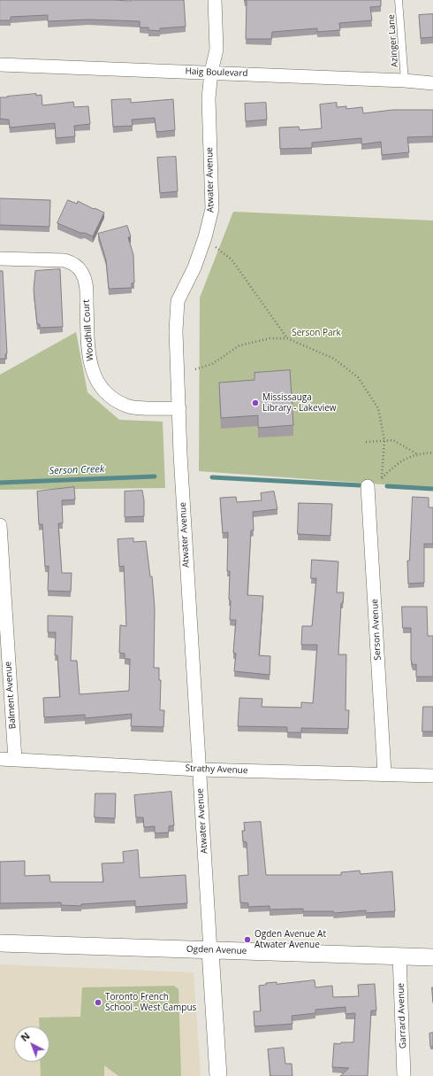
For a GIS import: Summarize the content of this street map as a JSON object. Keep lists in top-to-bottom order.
{
  "streets": {
    "street": [
      "Haig Boulevard",
      "Atwater Avenue",
      "Woodhill Court",
      "Serson Avenue",
      "Balment Avenue",
      "Strathy Avenue",
      "Ogden Avenue",
      "Garrard Avenue"
    ],
    "lane": ["Azinger Lane"]
  },
  "crossings": [
    ["Azinger Lane", "Haig Boulevard"],
    ["Haig Boulevard", "Atwater Avenue"],
    ["Atwater Avenue", "Woodhill Court"],
    ["Atwater Avenue", "Strathy Avenue"],
    ["Atwater Avenue", "Ogden Avenue"],
    ["Serson Avenue", "Strathy Avenue"],
    ["Balment Avenue", "Strathy Avenue"],
    ["Ogden Avenue", "Garrard Avenue"]
  ],
  "water": ["Serson Creek"],
  "parks": ["Serson Park"],
  "places": ["Mississauga Library - Lakeview", "Ogden Avenue At Atwater Avenue", "Toronto French School - West Campus"],
  "north": "top left"
}
